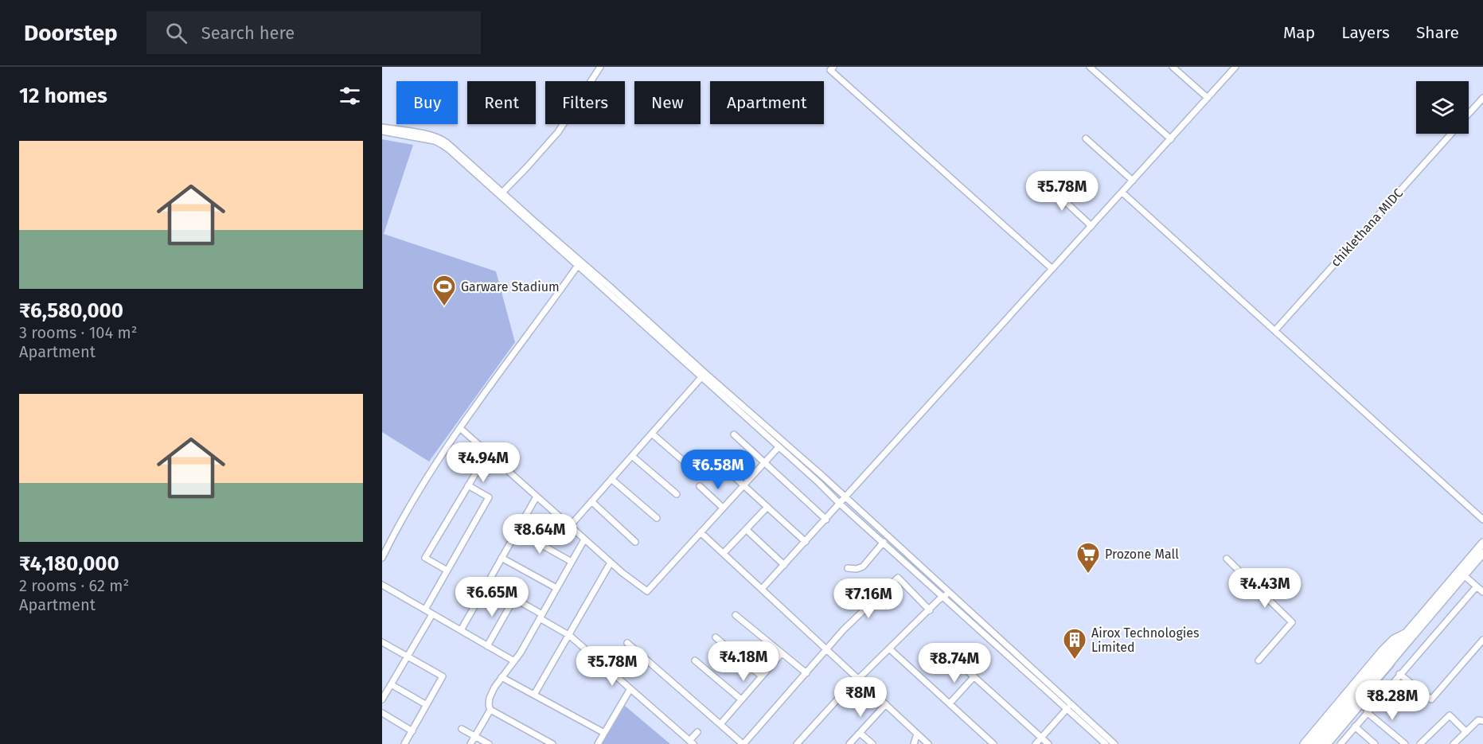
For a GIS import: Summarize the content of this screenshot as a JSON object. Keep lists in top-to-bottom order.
{
  "streets": {
    "street": ["chiklethana MIDC"]
  },
  "places": {
    "sports": ["Garware Stadium"],
    "supermarket": ["Prozone Mall"],
    "building": ["Airox Technologies Limited"]
  },
  "page": {
    "header": "Doorstep",
    "search": "Search here",
    "nav": ["Map", "Layers", "Share"],
    "heading": "12 homes",
    "chip": [
      "Buy",
      "Rent",
      "Filters",
      "New",
      "Apartment"
    ],
    "list": [
      {
        "name": "₹6,580,000",
        "note": "3 rooms · 104 m² · Apartment"
      },
      {
        "name": "₹4,180,000",
        "note": "2 rooms · 62 m² · Apartment"
      }
    ],
    "price": [
      "₹5.78M",
      "₹4.94M",
      "₹6.58M",
      "₹8.64M",
      "₹4.43M",
      "₹6.65M",
      "₹7.16M",
      "₹4.18M",
      "₹8.74M",
      "₹5.78M",
      "₹8M",
      "₹8.28M"
    ]
  }
}
